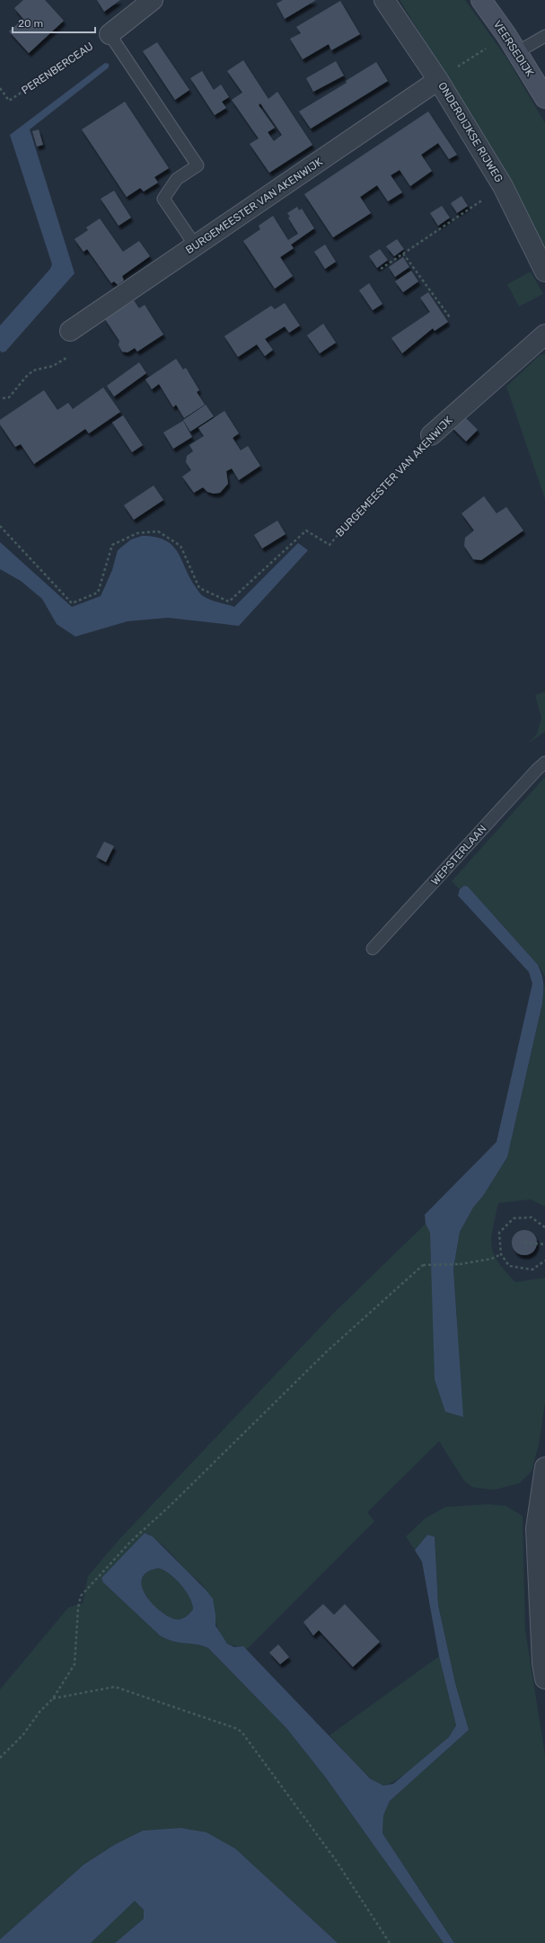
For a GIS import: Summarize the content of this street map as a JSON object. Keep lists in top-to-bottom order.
{
  "streets": {
    "main road": ["VEERSEDIJK"],
    "street": ["ONDERDIJKSE RIJWEG", "BURGEMEESTER VAN AKENWIJK"],
    "lane": ["WEPSTERLAAN"],
    "path": ["PERENBERCEAU"]
  },
  "crossings": [
    ["ONDERDIJKSE RIJWEG", "BURGEMEESTER VAN AKENWIJK"]
  ],
  "scale_bar": "20 m"
}
